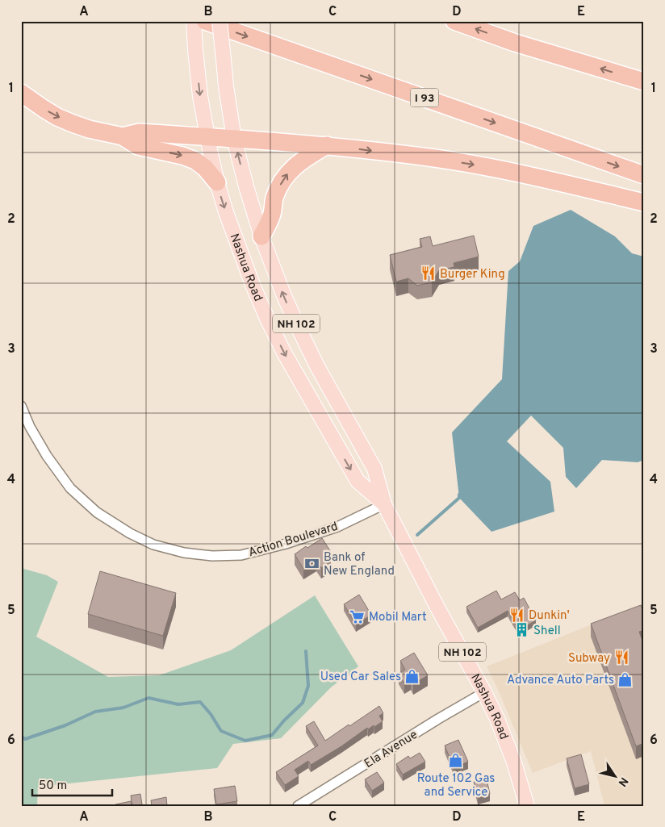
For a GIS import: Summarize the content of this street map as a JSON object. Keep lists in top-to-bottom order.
{
  "streets": {
    "highway": ["I 93"],
    "main road": ["Nashua Road", "NH 102"],
    "street": ["Action Boulevard", "Ela Avenue"]
  },
  "crossings": [
    ["Nashua Road", "Action Boulevard"],
    ["Nashua Road", "Ela Avenue"]
  ],
  "places": {
    "restaurant": ["Burger King", "Dunkin'", "Subway"],
    "bank": ["Bank of New England"],
    "supermarket": ["Mobil Mart"],
    "building": ["Shell"],
    "shop": ["Used Car Sales", "Advance Auto Parts", "Route 102 Gas and Service"]
  },
  "scale_bar": "50 m",
  "north": "bottom right",
  "grid": {
    "columns": [
      "A",
      "B",
      "C",
      "D",
      "E"
    ],
    "rows": [
      "1",
      "2",
      "3",
      "4",
      "5",
      "6"
    ]
  }
}
